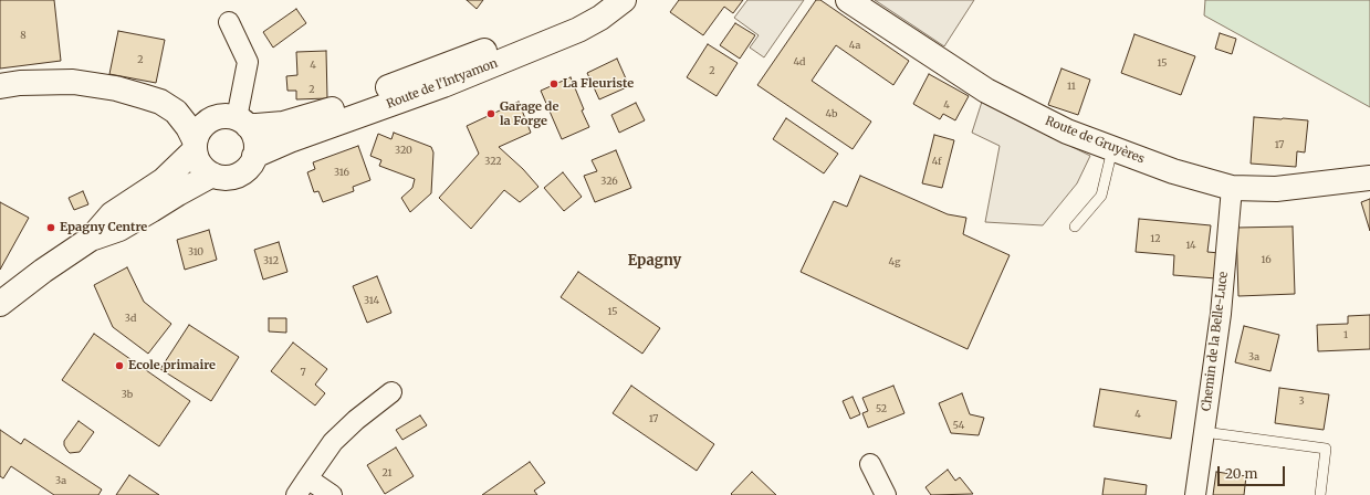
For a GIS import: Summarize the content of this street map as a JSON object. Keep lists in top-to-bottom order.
{
  "streets": {
    "main road": ["Route de l'Intyamon", "Route de Gruyères"],
    "street": ["Chemin de la Belle-Luce"]
  },
  "crossings": [
    ["Route de Gruyères", "Chemin de la Belle-Luce"]
  ],
  "districts": ["Epagny"],
  "places": [
    "La Fleuriste",
    "Garage de la Forge",
    "Epagny Centre",
    "Ecole primaire"
  ],
  "house_numbers": [
    "8",
    "4a",
    "2",
    "4d",
    "15",
    "4",
    "2",
    "11",
    "2",
    "4",
    "4b",
    "17",
    "320",
    "322",
    "4f",
    "316",
    "326",
    "12",
    "14",
    "310",
    "16",
    "312",
    "4g",
    "314",
    "15",
    "3d",
    "1",
    "3a",
    "7",
    "3b",
    "3",
    "52",
    "4",
    "17",
    "54",
    "21",
    "3a"
  ],
  "scale_bar": "20 m"
}
